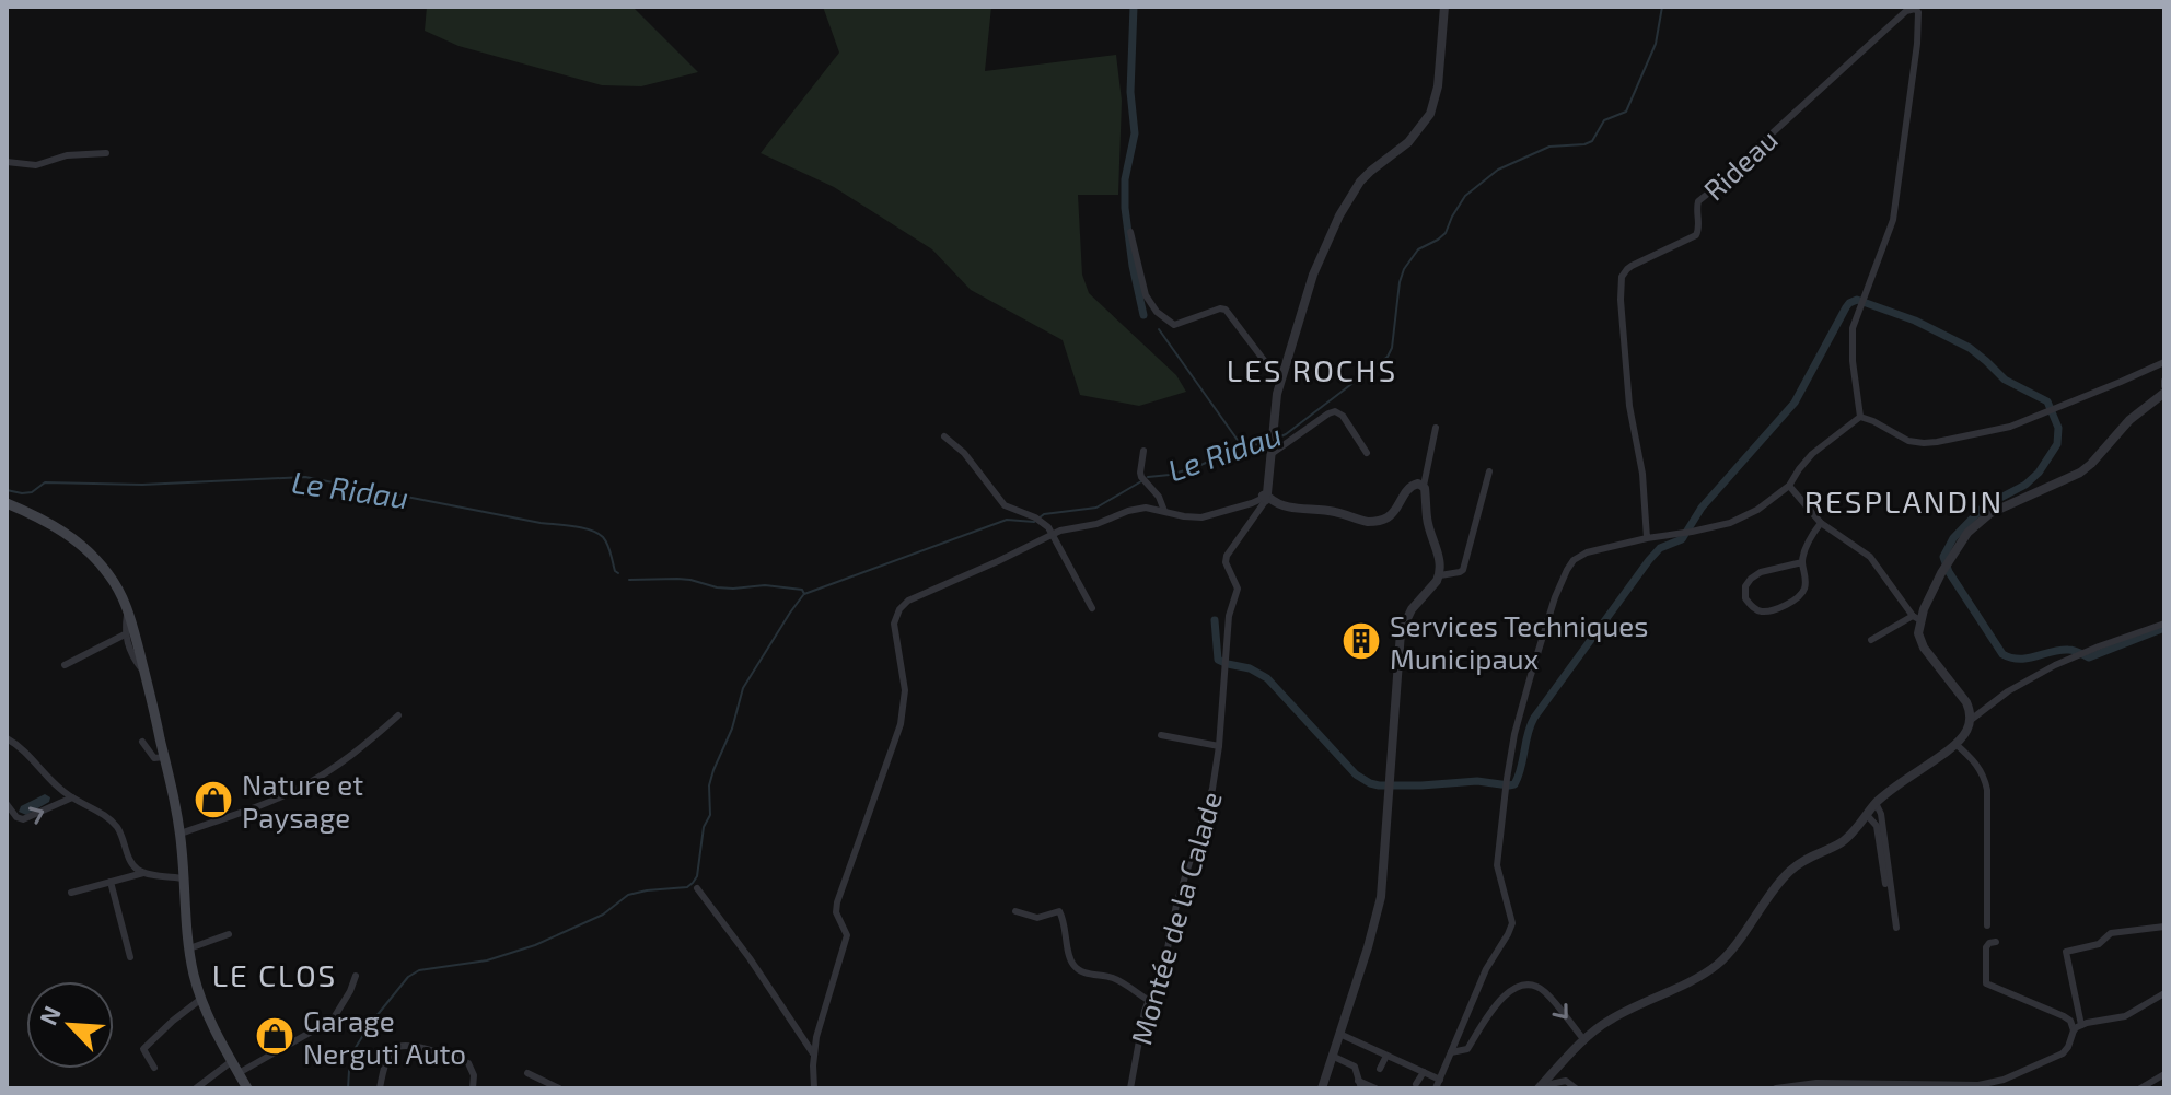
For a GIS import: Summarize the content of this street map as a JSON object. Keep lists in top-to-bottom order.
{
  "streets": {
    "street": ["Rideau", "Montée de la Calade"]
  },
  "districts": ["LES ROCHS", "RESPLANDIN", "LE CLOS"],
  "water": ["Le Ridau"],
  "places": {
    "building": ["Services Techniques Municipaux"],
    "shop": ["Nature et Paysage", "Garage Nerguti Auto"]
  },
  "north": "top left"
}
